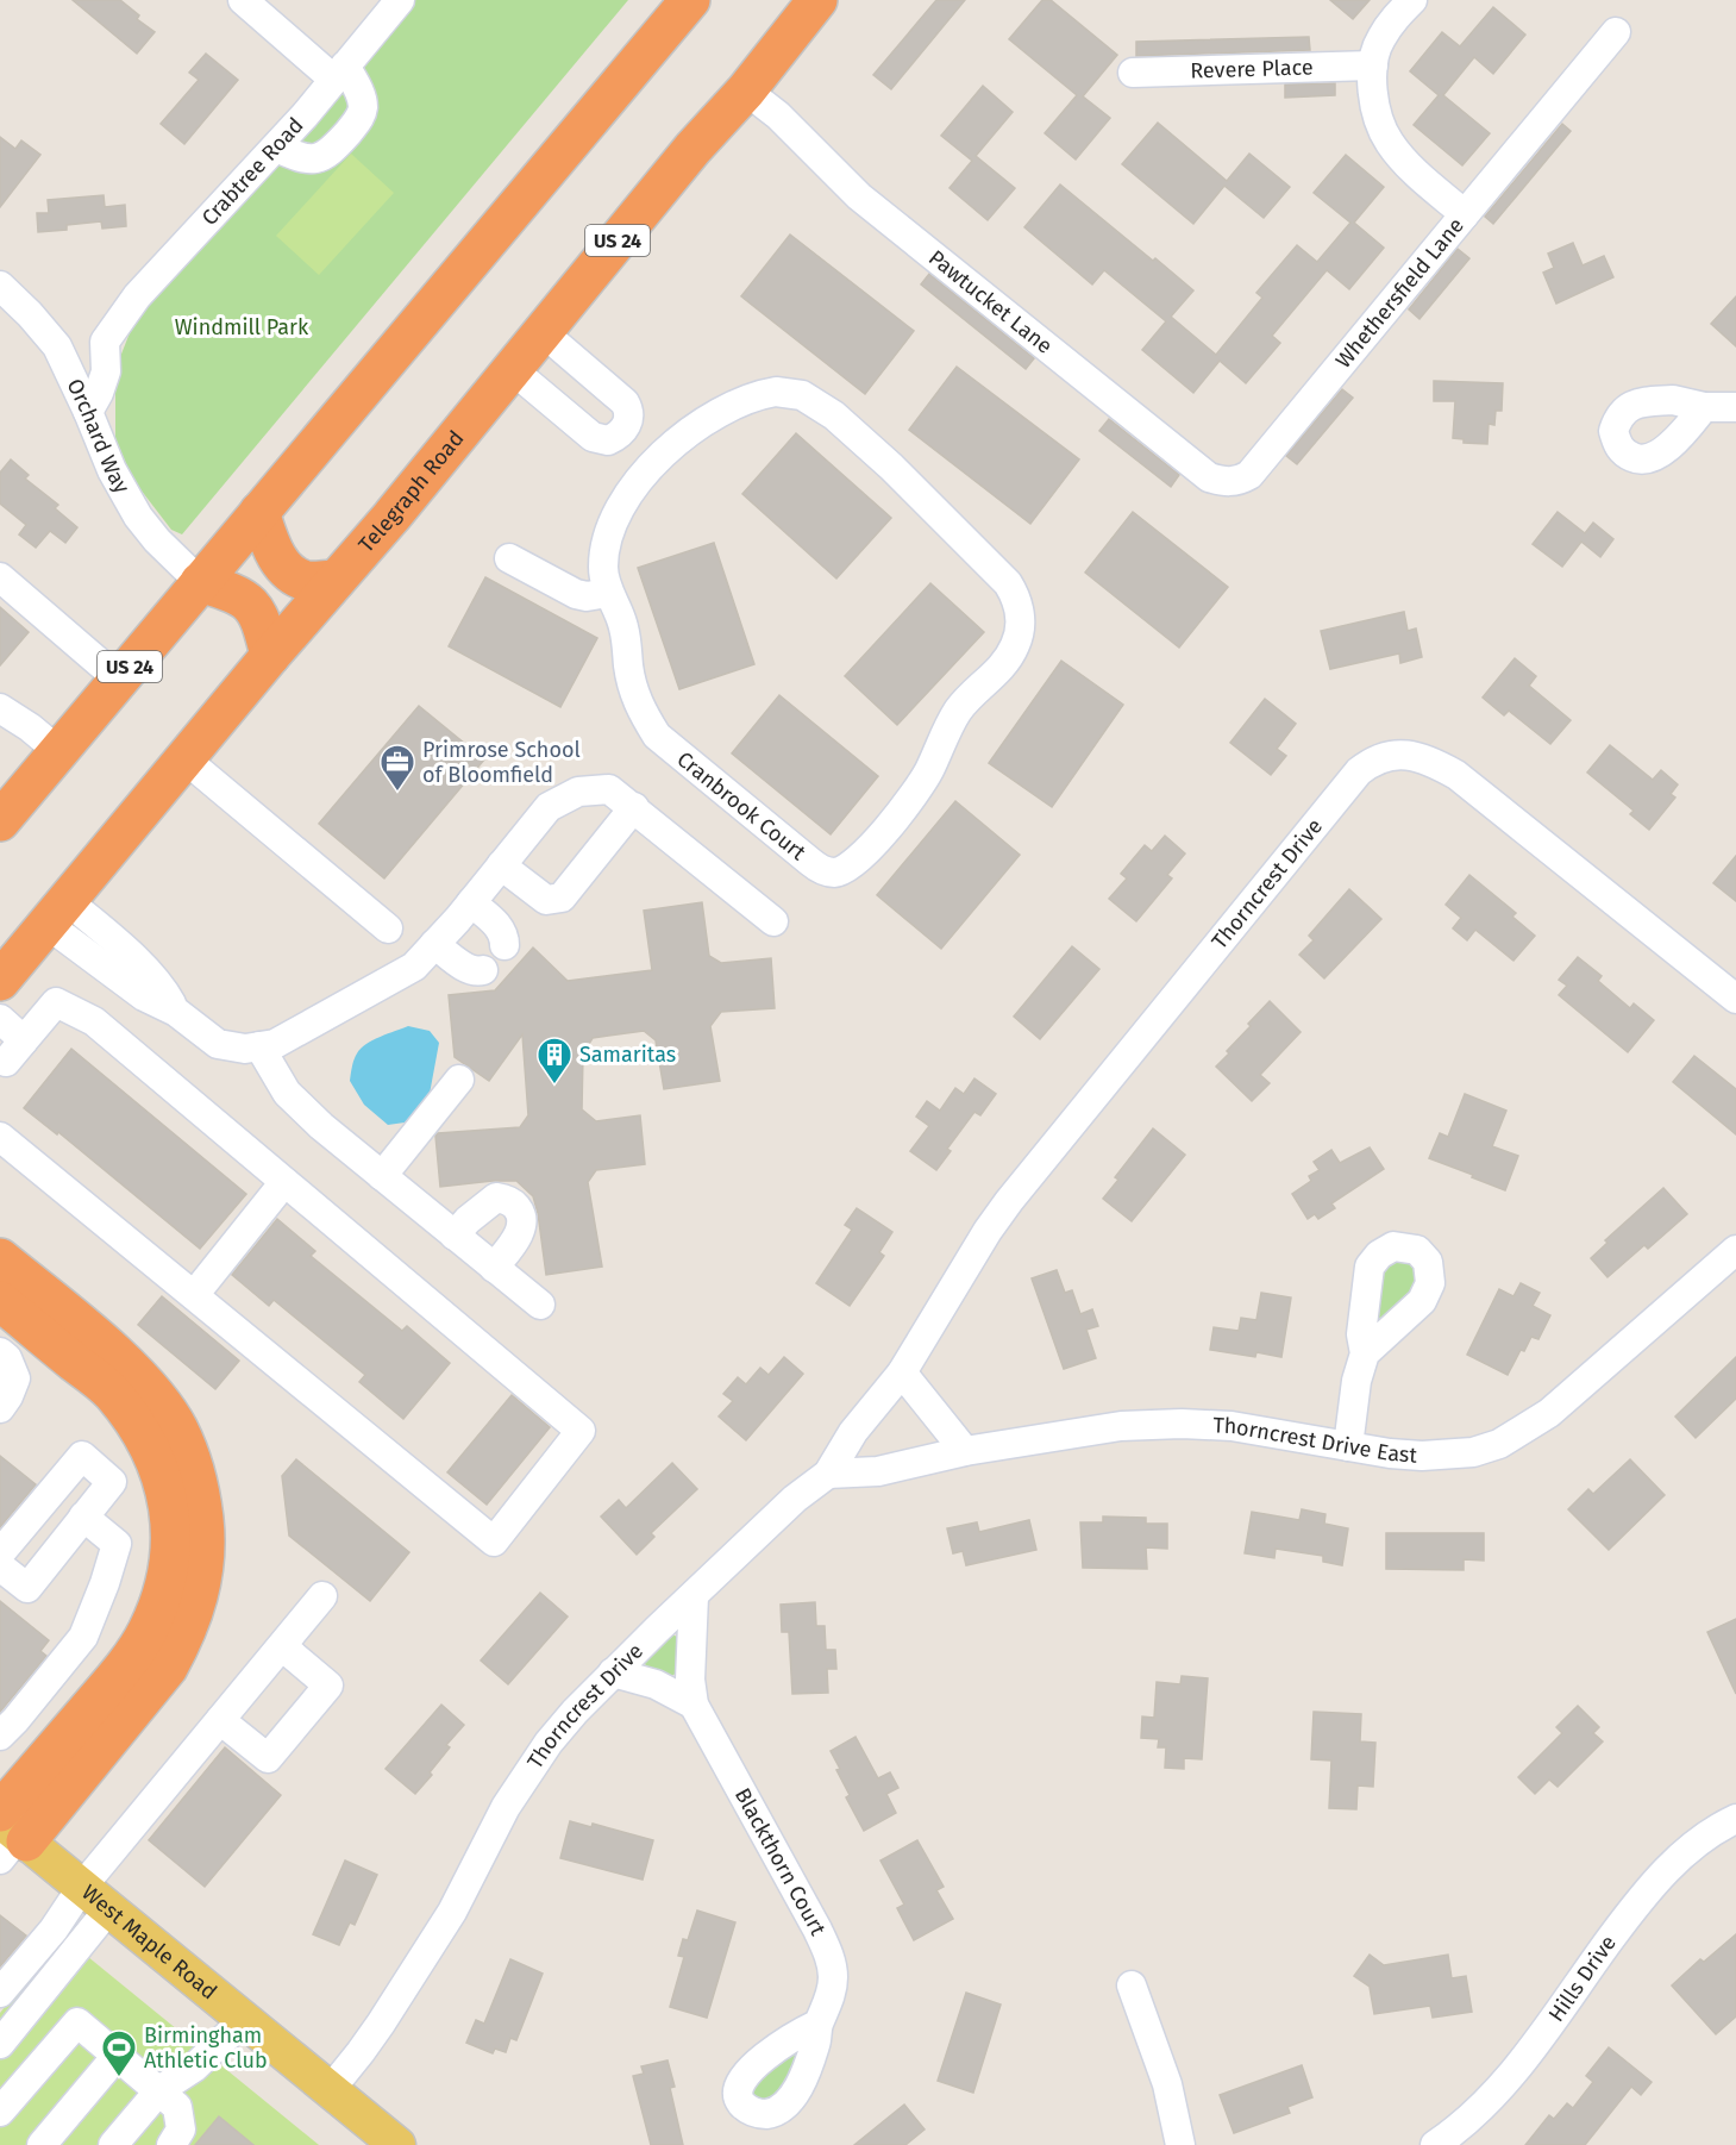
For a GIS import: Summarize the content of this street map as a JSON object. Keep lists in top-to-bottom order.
{
  "streets": {
    "highway": ["US 24", "Telegraph Road"],
    "main road": ["West Maple Road"],
    "street": [
      "Revere Place",
      "Crabtree Road",
      "Whethersfield Lane",
      "Pawtucket Lane",
      "Orchard Way",
      "Cranbrook Court",
      "Thorncrest Drive",
      "Thorncrest Drive East",
      "Blackthorn Court",
      "Hills Drive"
    ]
  },
  "crossings": [
    ["Revere Place", "Whethersfield Lane"],
    ["US 24", "Orchard Way"],
    ["Whethersfield Lane", "Pawtucket Lane"],
    ["Pawtucket Lane", "Telegraph Road"],
    ["Thorncrest Drive", "Thorncrest Drive East"],
    ["Thorncrest Drive", "Blackthorn Court"],
    ["Thorncrest Drive", "West Maple Road"]
  ],
  "parks": ["Windmill Park"],
  "places": {
    "office": ["Primrose School of Bloomfield"],
    "building": ["Samaritas"],
    "sports": ["Birmingham Athletic Club"]
  }
}
